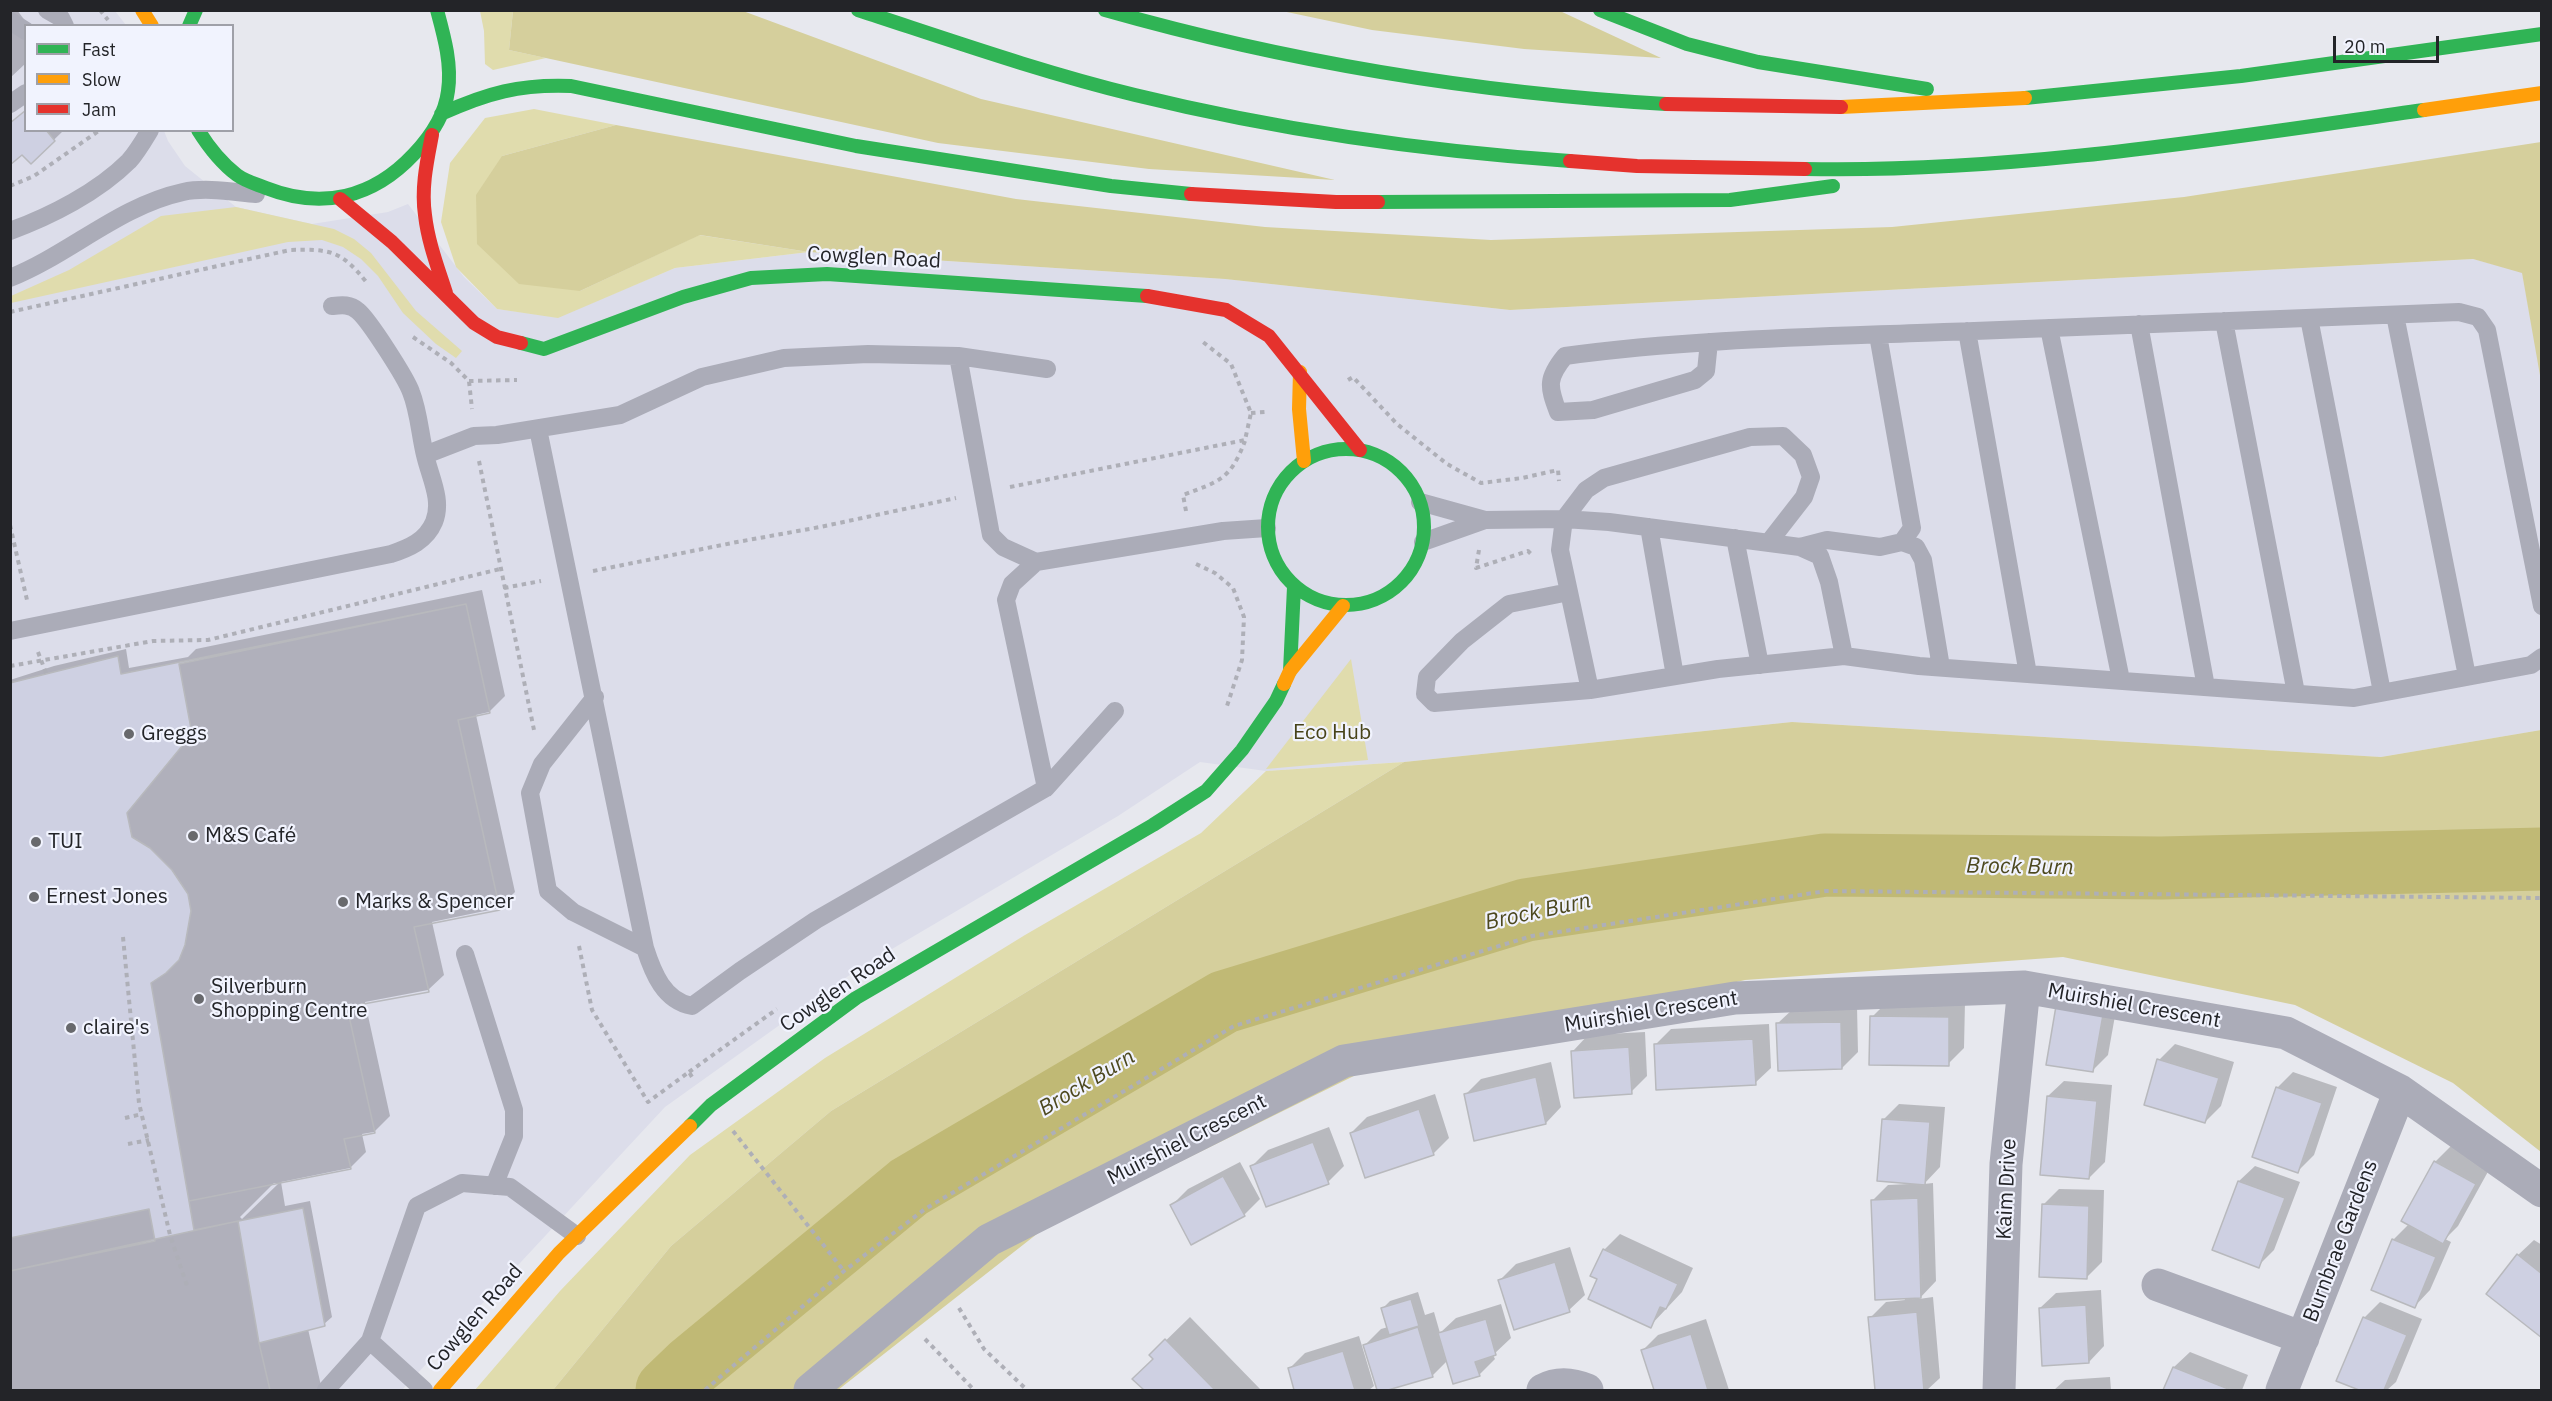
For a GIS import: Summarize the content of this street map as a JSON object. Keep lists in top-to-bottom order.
{
  "streets": {
    "main road": ["Cowglen Road"],
    "street": ["Muirshiel Crescent", "Kaim Drive", "Burnbrae Gardens"]
  },
  "crossings": [
    ["Muirshiel Crescent", "Kaim Drive"],
    ["Muirshiel Crescent", "Burnbrae Gardens"]
  ],
  "water": ["Brock Burn"],
  "parks": ["Eco Hub"],
  "places": [
    "Greggs",
    "M&S Café",
    "TUI",
    "Ernest Jones",
    "Marks & Spencer",
    "Silverburn Shopping Centre",
    "claire's"
  ],
  "legend": ["Fast", "Slow", "Jam"],
  "scale_bar": "20 m"
}
